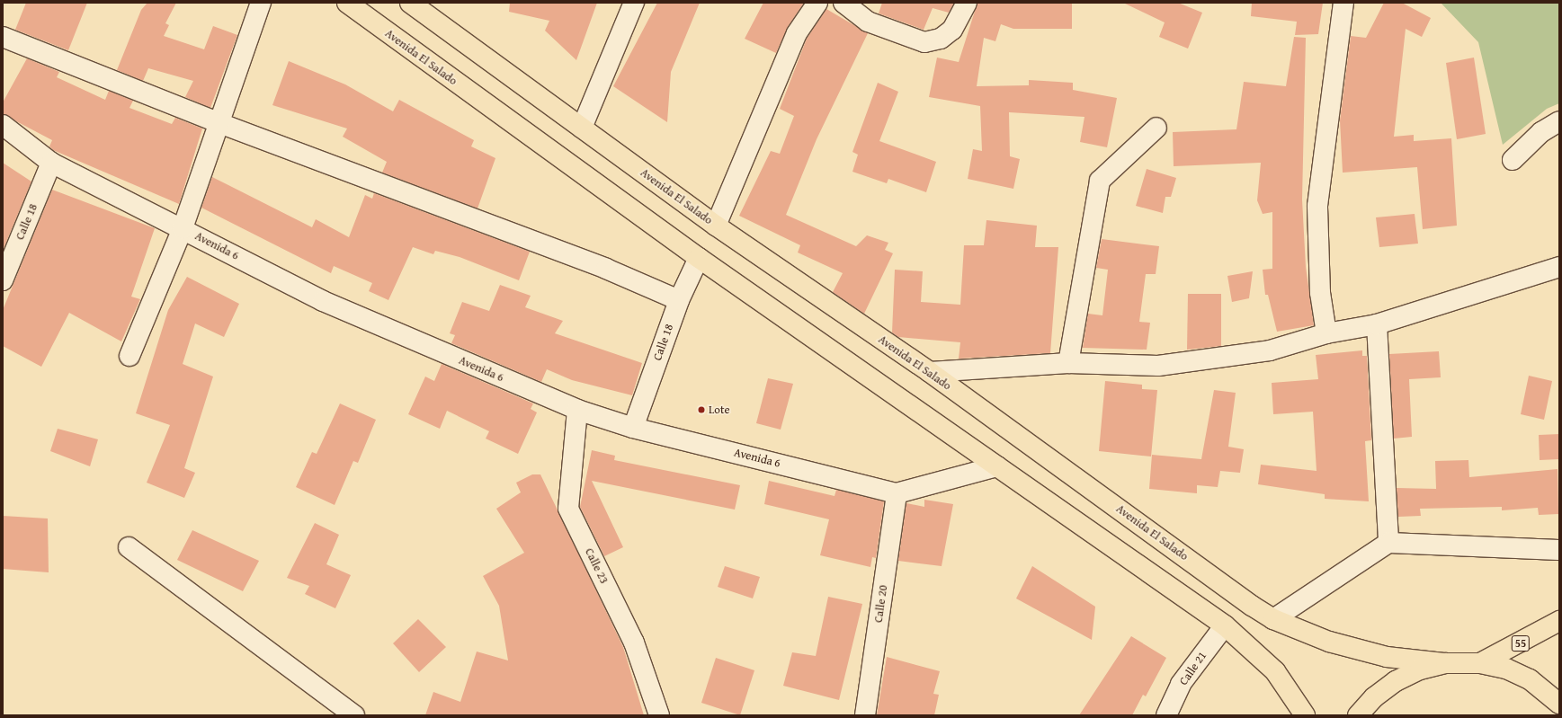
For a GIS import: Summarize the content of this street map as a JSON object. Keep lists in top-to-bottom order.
{
  "streets": {
    "main road": ["Avenida El Salado", "55"],
    "street": [
      "Calle 18",
      "Avenida 6",
      "Calle 23",
      "Calle 20",
      "Calle 21"
    ]
  },
  "crossings": [
    ["Avenida El Salado", "Calle 18"],
    ["Avenida El Salado", "Avenida 6"],
    ["Avenida El Salado", "Calle 21"],
    ["Calle 18", "Avenida 6"],
    ["Avenida 6", "Calle 23"],
    ["Avenida 6", "Calle 20"]
  ],
  "places": ["Lote"]
}
